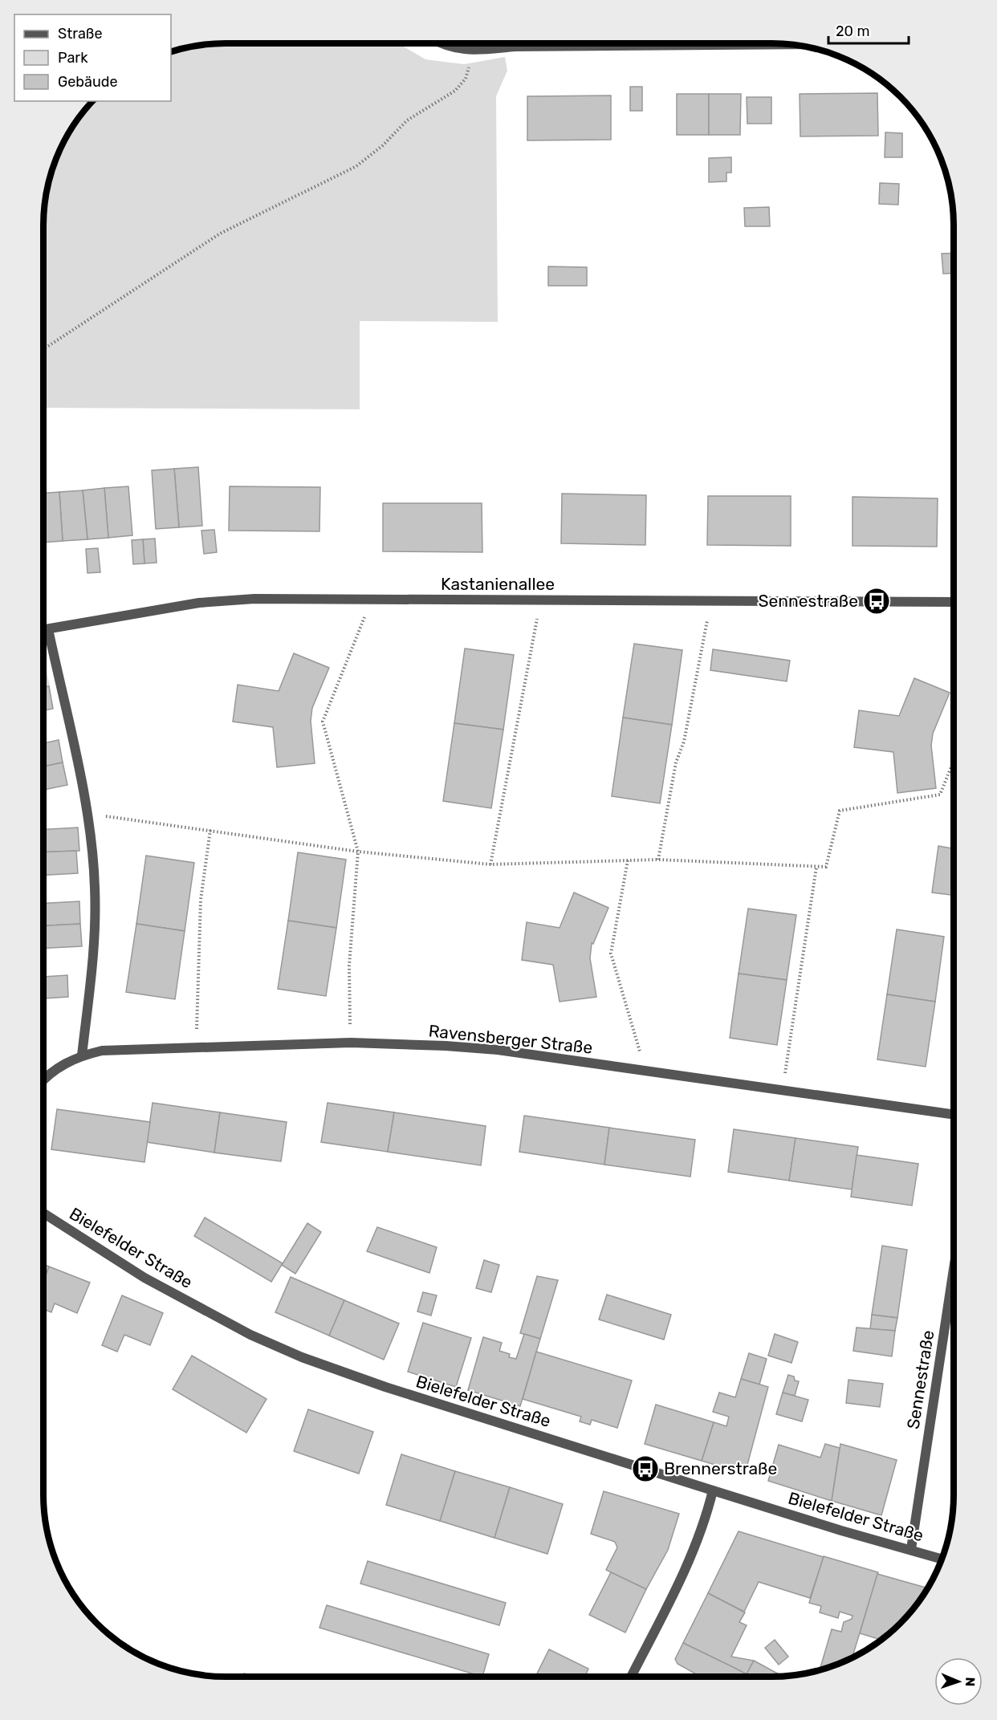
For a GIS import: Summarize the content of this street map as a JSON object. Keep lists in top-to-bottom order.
{
  "streets": {
    "street": [
      "Kastanienallee",
      "Ravensberger Straße",
      "Bielefelder Straße",
      "Sennestraße"
    ]
  },
  "crossings": [
    ["Bielefelder Straße", "Sennestraße"]
  ],
  "places": {
    "bus stop": ["Sennestraße", "Brennerstraße"]
  },
  "legend": ["Straße", "Park", "Gebäude"],
  "scale_bar": "20 m",
  "north": "right"
}
